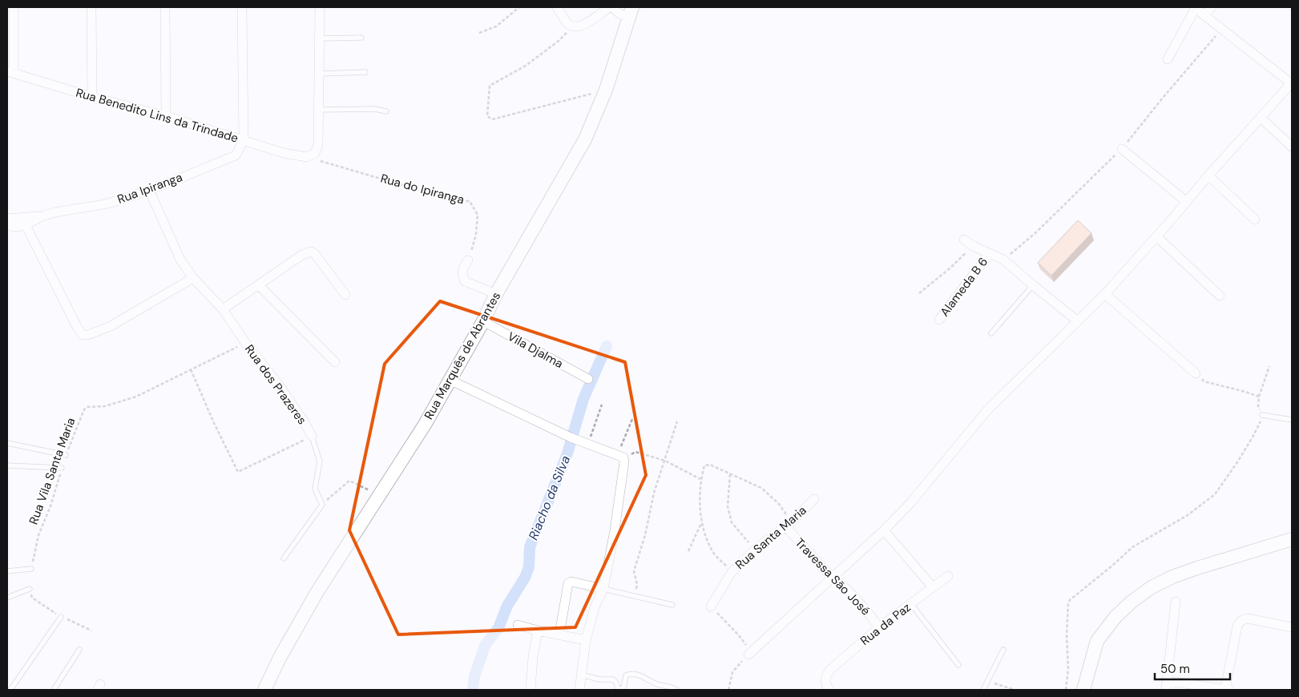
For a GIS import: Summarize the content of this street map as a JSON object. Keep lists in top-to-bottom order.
{
  "streets": {
    "street": [
      "Rua Benedito Lins da Trindade",
      "Rua Ipiranga",
      "Alameda B 6",
      "Vila Djalma",
      "Rua Marquês de Abrantes",
      "Rua dos Prazeres",
      "Rua Santa Maria",
      "Travessa São José",
      "Rua da Paz"
    ],
    "path": ["Rua do Ipiranga", "Rua Vila Santa Maria"]
  },
  "crossings": [
    ["Rua Benedito Lins da Trindade", "Rua Ipiranga"],
    ["Rua Benedito Lins da Trindade", "Rua do Ipiranga"],
    ["Rua Ipiranga", "Rua dos Prazeres"],
    ["Vila Djalma", "Rua Marquês de Abrantes"],
    ["Rua dos Prazeres", "Rua Vila Santa Maria"],
    ["Rua Santa Maria", "Travessa São José"],
    ["Travessa São José", "Rua da Paz"]
  ],
  "water": ["Riacho da Silva"],
  "scale_bar": "50 m"
}
